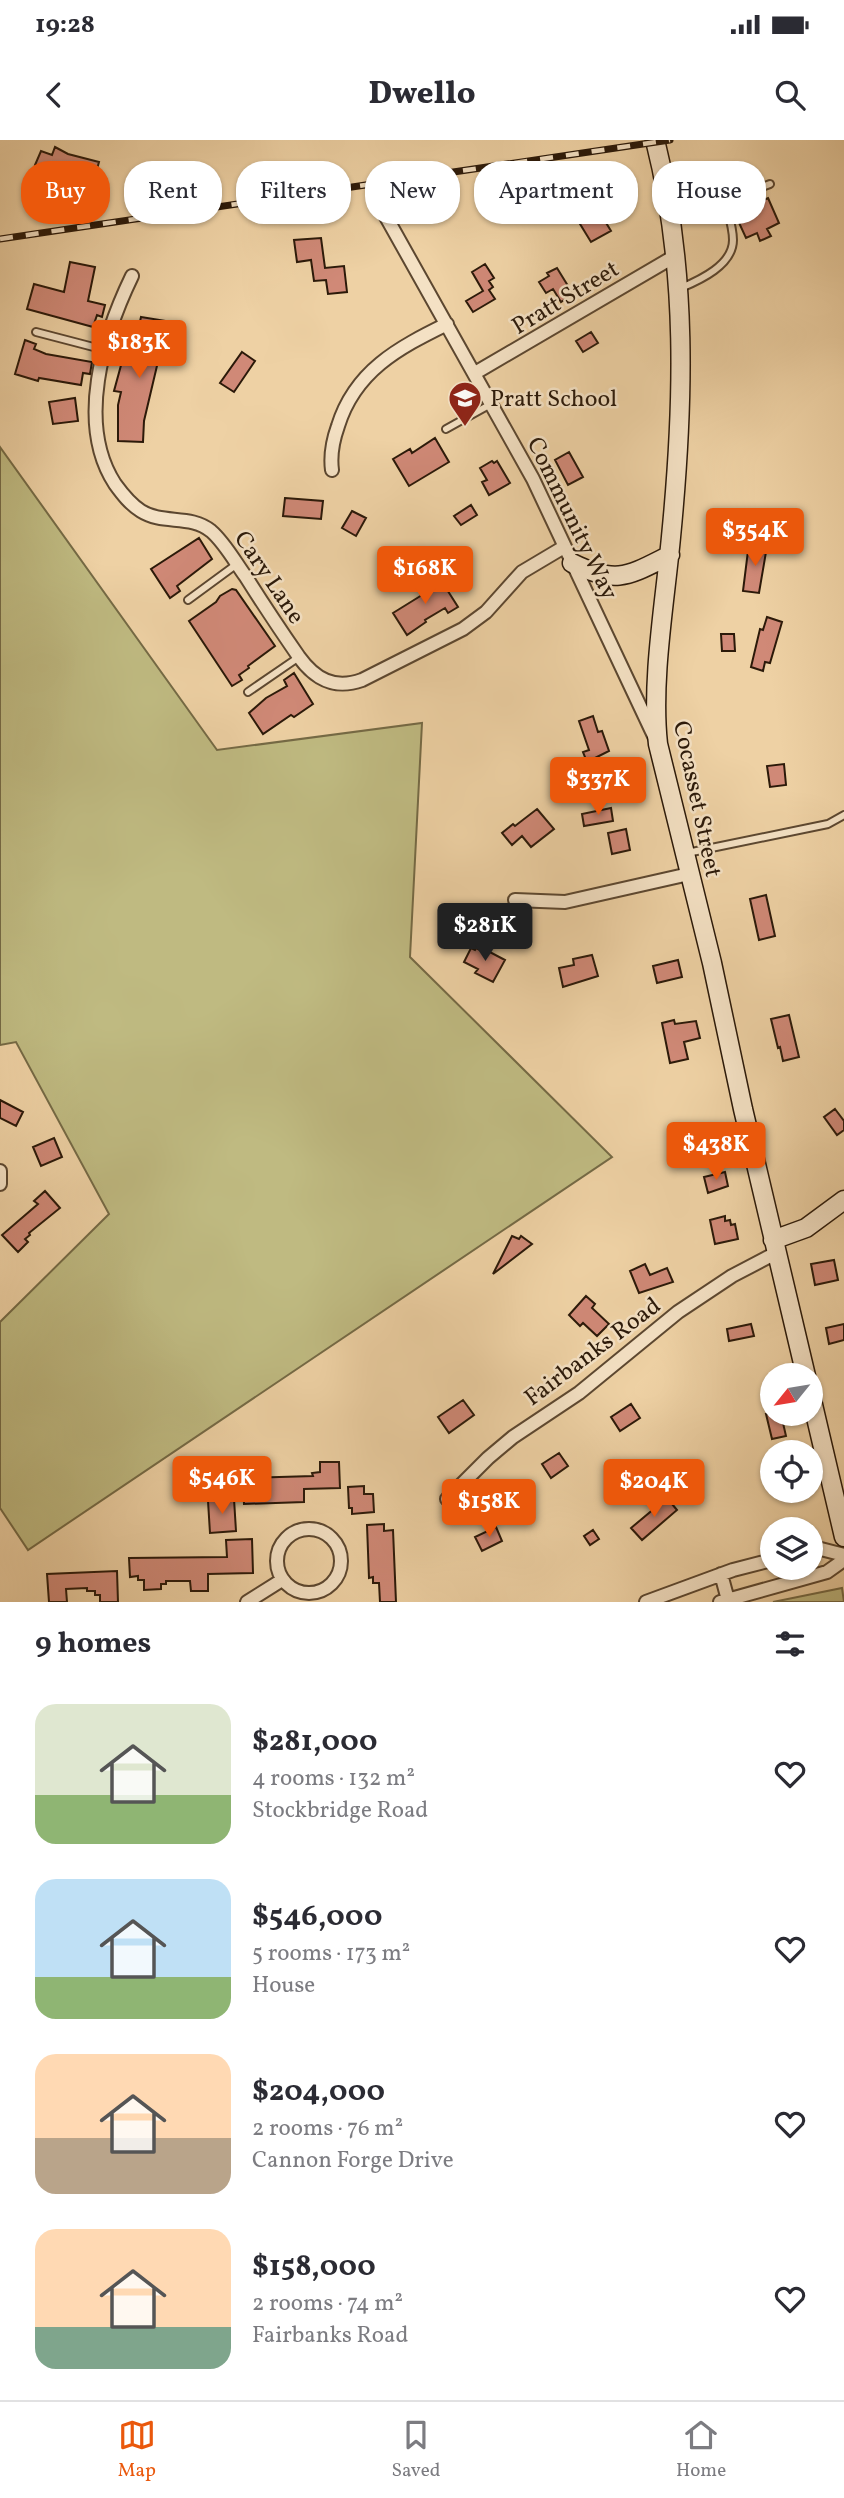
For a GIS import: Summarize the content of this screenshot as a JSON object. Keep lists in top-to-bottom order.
{
  "streets": {
    "main road": ["Cocasset Street"],
    "street": [
      "Pratt Street",
      "Community Way",
      "Cary Lane",
      "Fairbanks Road"
    ]
  },
  "crossings": [
    ["Pratt Street", "Community Way"],
    ["Pratt Street", "Cocasset Street"],
    ["Community Way", "Cary Lane"],
    ["Community Way", "Cocasset Street"],
    ["Cocasset Street", "Fairbanks Road"]
  ],
  "places": {
    "school or university": ["Pratt School"]
  },
  "north": "bottom left",
  "page": {
    "status": "19:28",
    "header": "Dwello",
    "chip": [
      "Buy",
      "Rent",
      "Filters",
      "New",
      "Apartment",
      "House"
    ],
    "price": [
      "$183K",
      "$354K",
      "$168K",
      "$337K",
      "$281K",
      "$438K",
      "$546K",
      "$204K",
      "$158K"
    ],
    "heading": "9 homes",
    "list": [
      {
        "name": "$281,000",
        "note": "4 rooms · 132 m² · Stockbridge Road"
      },
      {
        "name": "$546,000",
        "note": "5 rooms · 173 m² · House"
      },
      {
        "name": "$204,000",
        "note": "2 rooms · 76 m² · Cannon Forge Drive"
      },
      {
        "name": "$158,000",
        "note": "2 rooms · 74 m² · Fairbanks Road"
      }
    ],
    "tabs": ["Map", "Saved", "Home"]
  }
}
